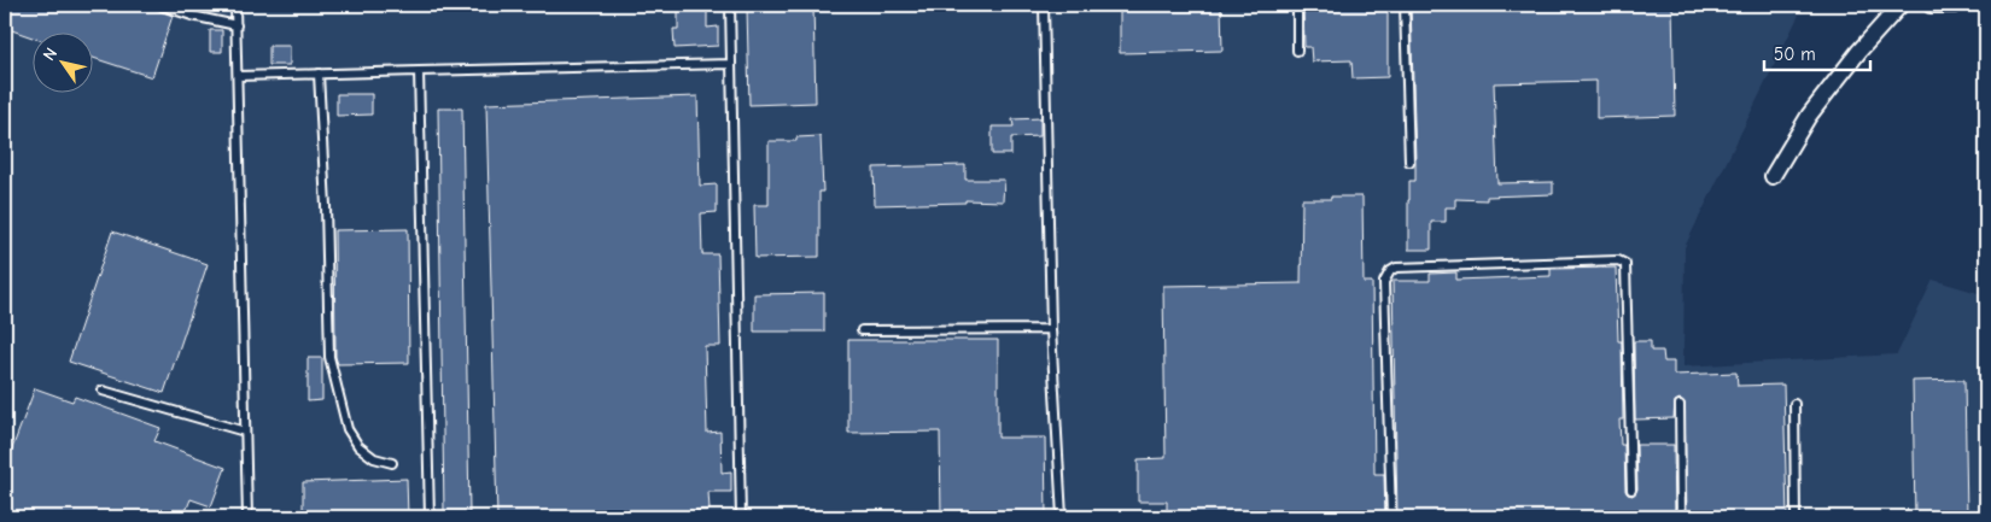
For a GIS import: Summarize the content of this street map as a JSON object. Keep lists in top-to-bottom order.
{
  "scale_bar": "50 m",
  "north": "top left"
}
